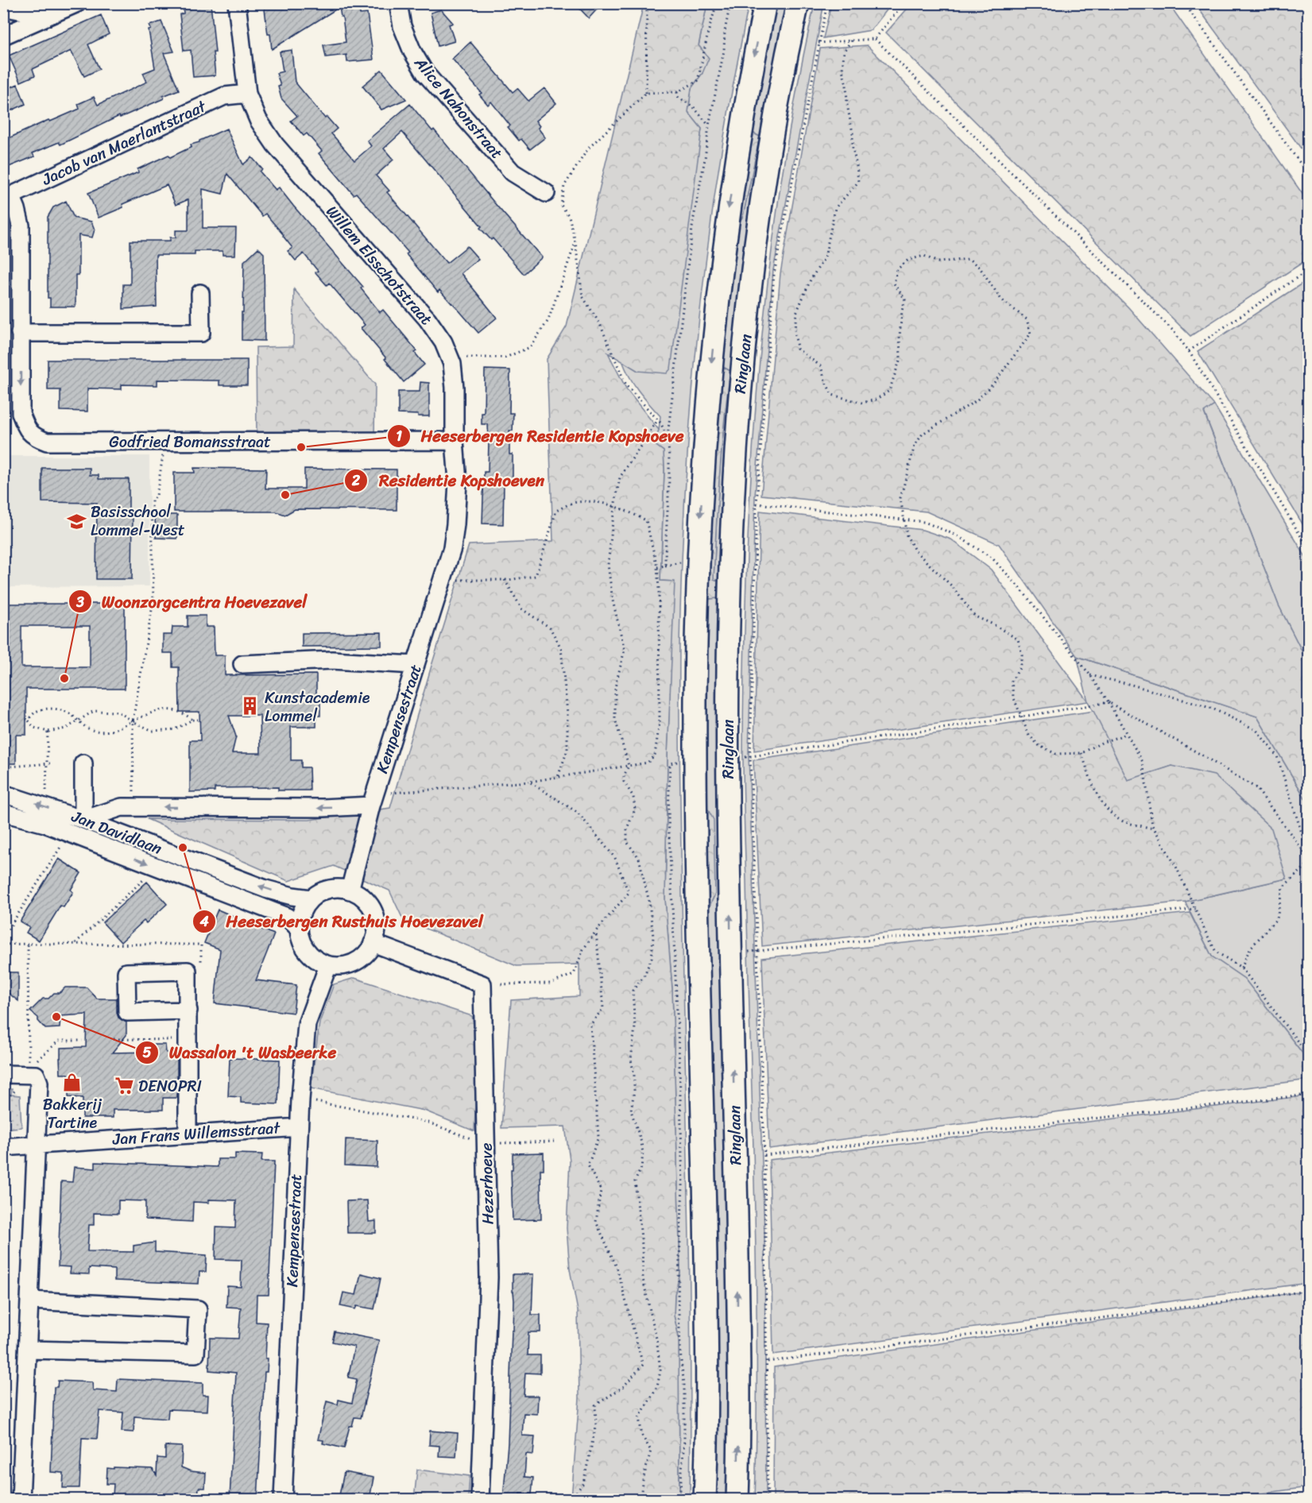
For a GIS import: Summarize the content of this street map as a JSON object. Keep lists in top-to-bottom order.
{
  "streets": {
    "main road": ["Ringlaan"],
    "street": [
      "Alice Nahonstraat",
      "Jacob van Maerlantstraat",
      "Willem Elsschotstraat",
      "Godfried Bomansstraat",
      "Kempensestraat",
      "Jan Davidlaan",
      "Jan Frans Willemsstraat",
      "Hezerhoeve"
    ]
  },
  "crossings": [
    ["Jacob van Maerlantstraat", "Willem Elsschotstraat"],
    ["Jacob van Maerlantstraat", "Godfried Bomansstraat"],
    ["Willem Elsschotstraat", "Godfried Bomansstraat"],
    ["Willem Elsschotstraat", "Kempensestraat"],
    ["Kempensestraat", "Jan Davidlaan"],
    ["Kempensestraat", "Jan Frans Willemsstraat"]
  ],
  "places": {
    "other": [
      "Heeserbergen Residentie Kopshoeve",
      "Residentie Kopshoeven",
      "Woonzorgcentra Hoevezavel",
      "Heeserbergen Rusthuis Hoevezavel",
      "Wassalon 't Wasbeerke"
    ],
    "school or university": ["Basisschool Lommel-West"],
    "building": ["Kunstacademie Lommel"],
    "shop": ["Bakkerij Tartine"],
    "supermarket": ["DENOPRI"]
  }
}
